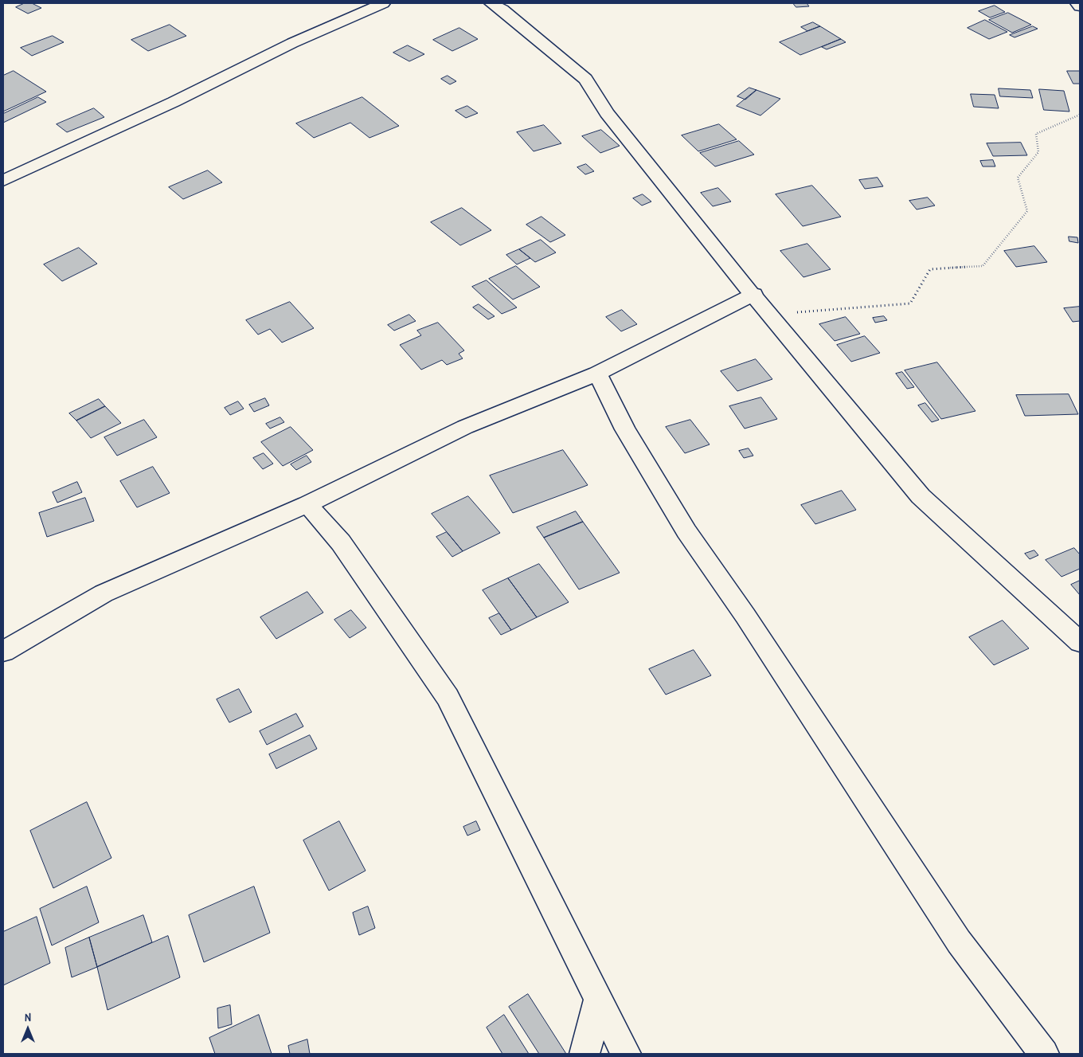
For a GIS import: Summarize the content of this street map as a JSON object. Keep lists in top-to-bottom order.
{
  "north": "top"
}
